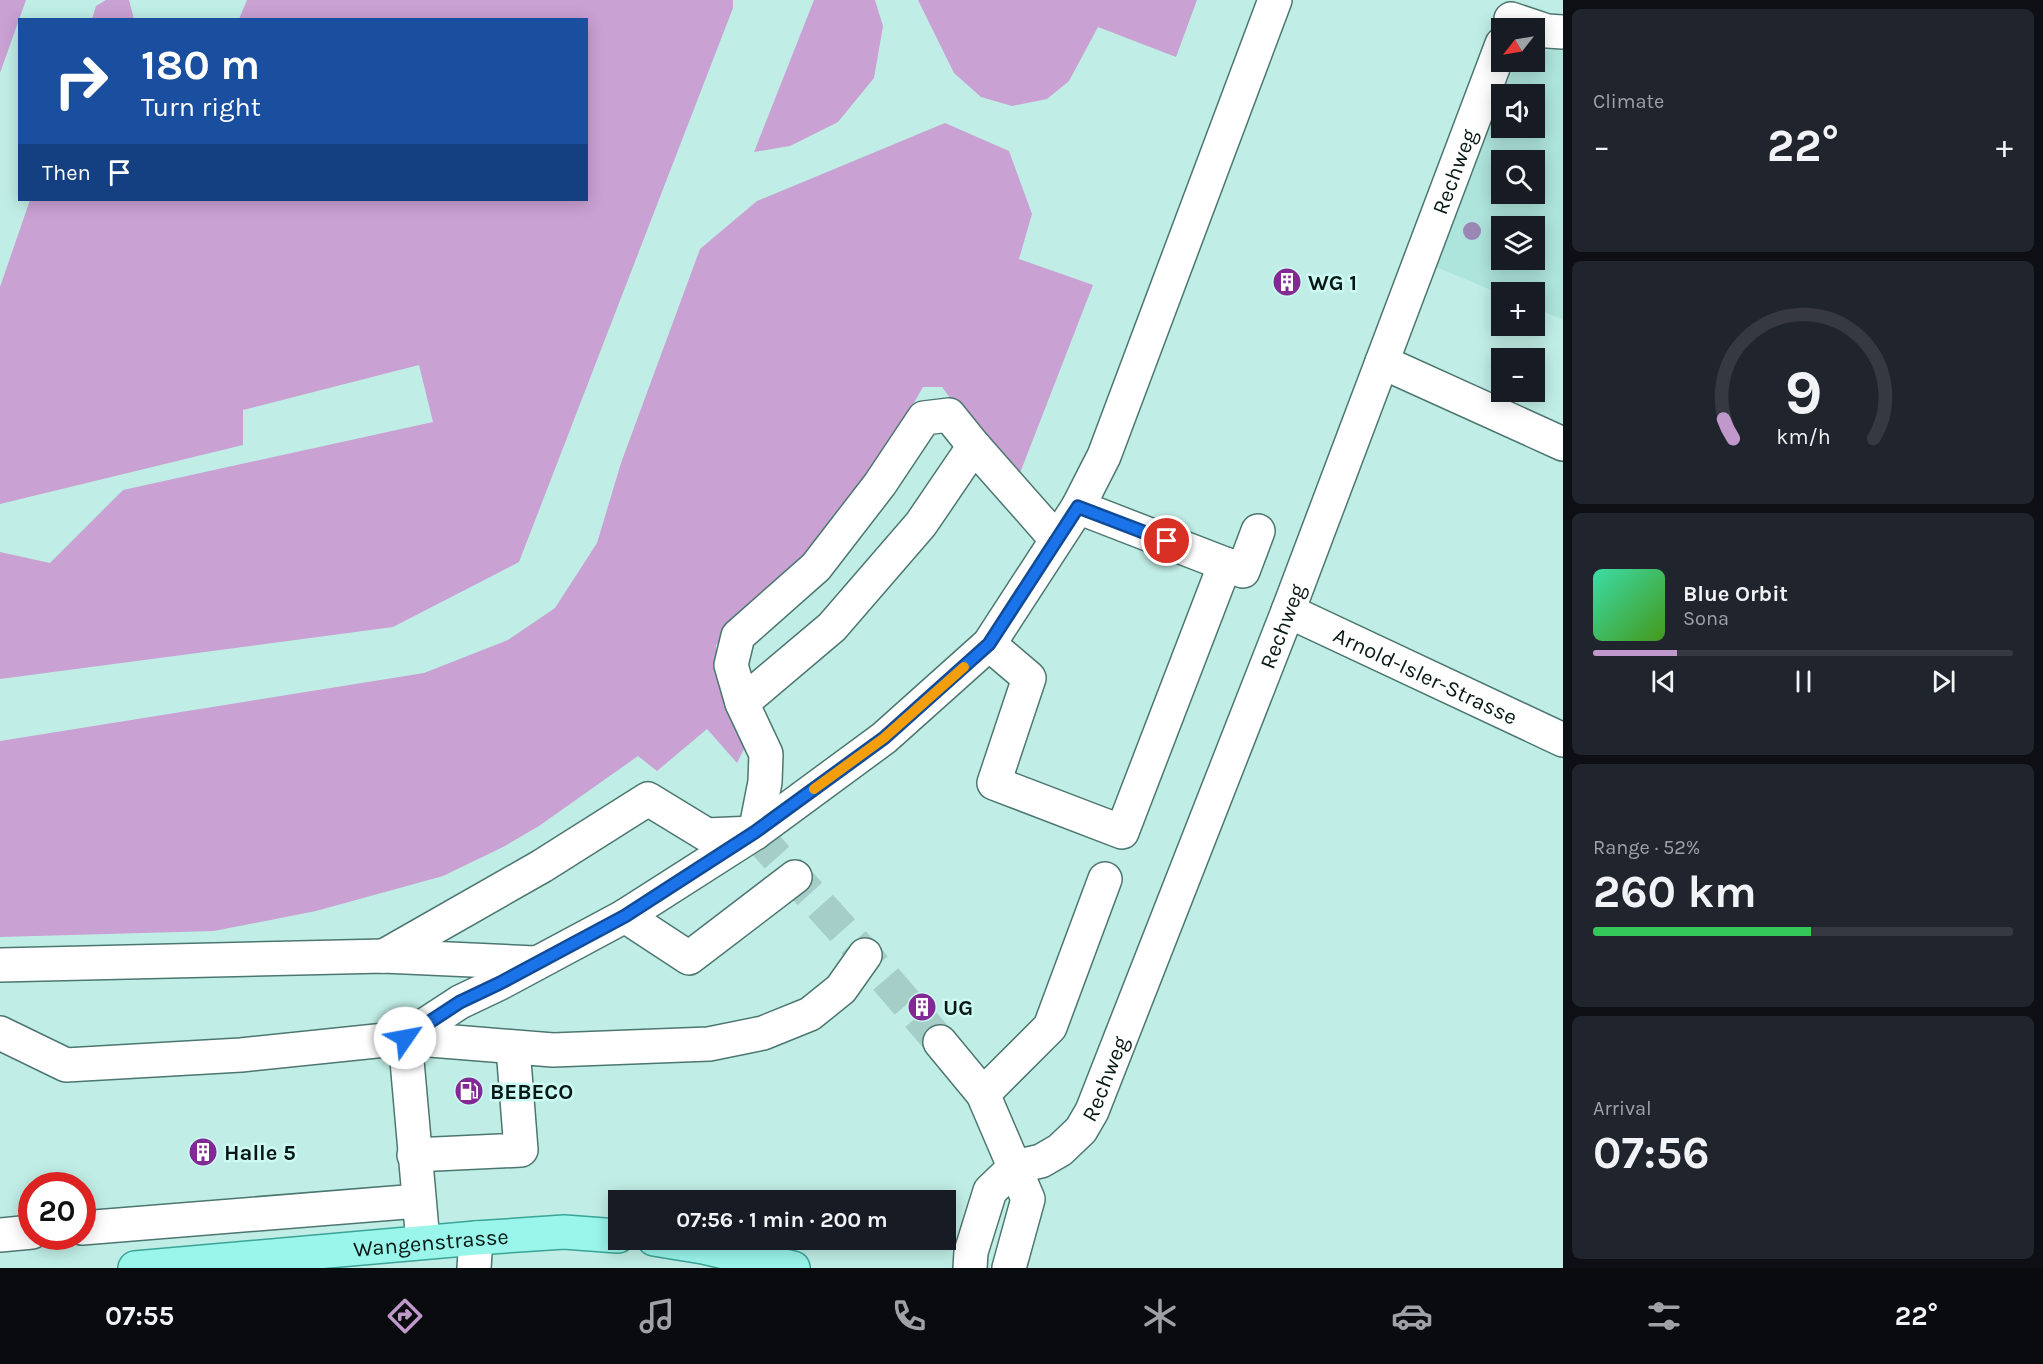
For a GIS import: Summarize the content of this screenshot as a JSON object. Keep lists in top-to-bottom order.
{
  "streets": {
    "main road": ["Wangenstrasse"],
    "street": ["Rechweg", "Arnold-Isler-Strasse"]
  },
  "crossings": [
    ["Rechweg", "Arnold-Isler-Strasse"]
  ],
  "places": {
    "building": ["WG 1", "UG", "Halle 5"],
    "fuel station": ["BEBECO"]
  },
  "north": "bottom left",
  "page": {
    "tile": [
      "Climate",
      ["Range · 52%", "260 km"],
      ["Arrival", "07:56"]
    ],
    "map_buttons": ["+", "−"],
    "turn": ["180 m", "Turn right"],
    "heat": ["−", "22°", "+"],
    "then": "Then",
    "song": ["Blue Orbit", "Sona"],
    "limit": "20",
    "trip": "07:56 · 1 min · 200 m",
    "tabs": ["07:55", "22°"],
    "gauge": ["9", "km/h"]
  }
}
